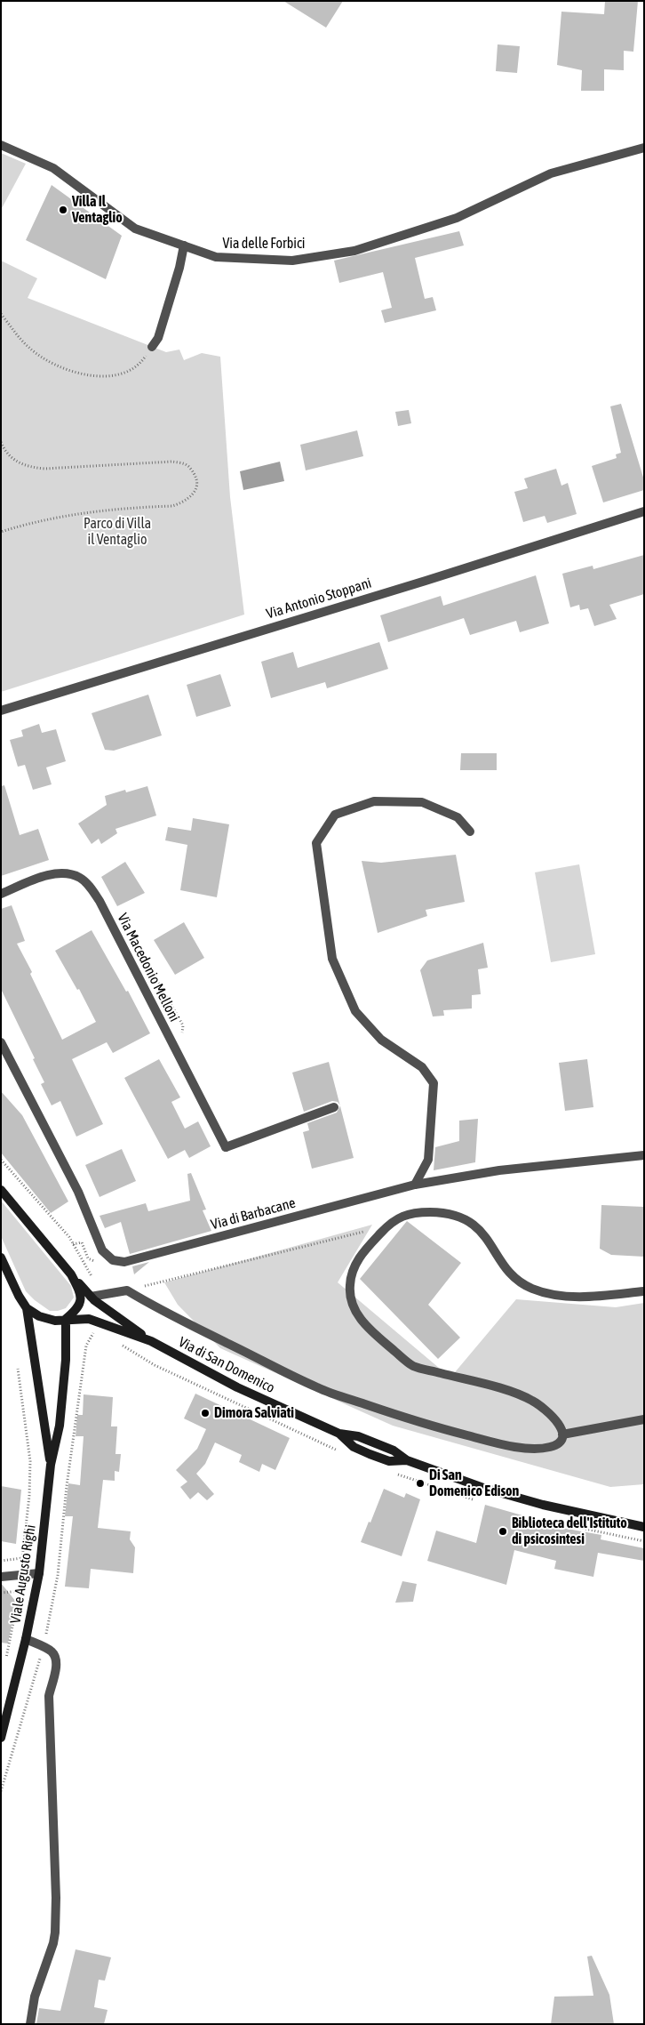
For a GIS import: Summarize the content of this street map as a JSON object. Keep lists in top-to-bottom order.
{
  "streets": {
    "main road": ["Via di San Domenico", "Viale Augusto Righi"],
    "street": [
      "Via delle Forbici",
      "Via Antonio Stoppani",
      "Via Macedonio Melloni",
      "Via di Barbacane"
    ]
  },
  "crossings": [
    ["Via di San Domenico", "Viale Augusto Righi"]
  ],
  "parks": ["Parco di Villa il Ventaglio"],
  "places": [
    "Villa Il Ventaglio",
    "Dimora Salviati",
    "Di San Domenico Edison",
    "Biblioteca dell'Istituto di psicosintesi"
  ]
}
